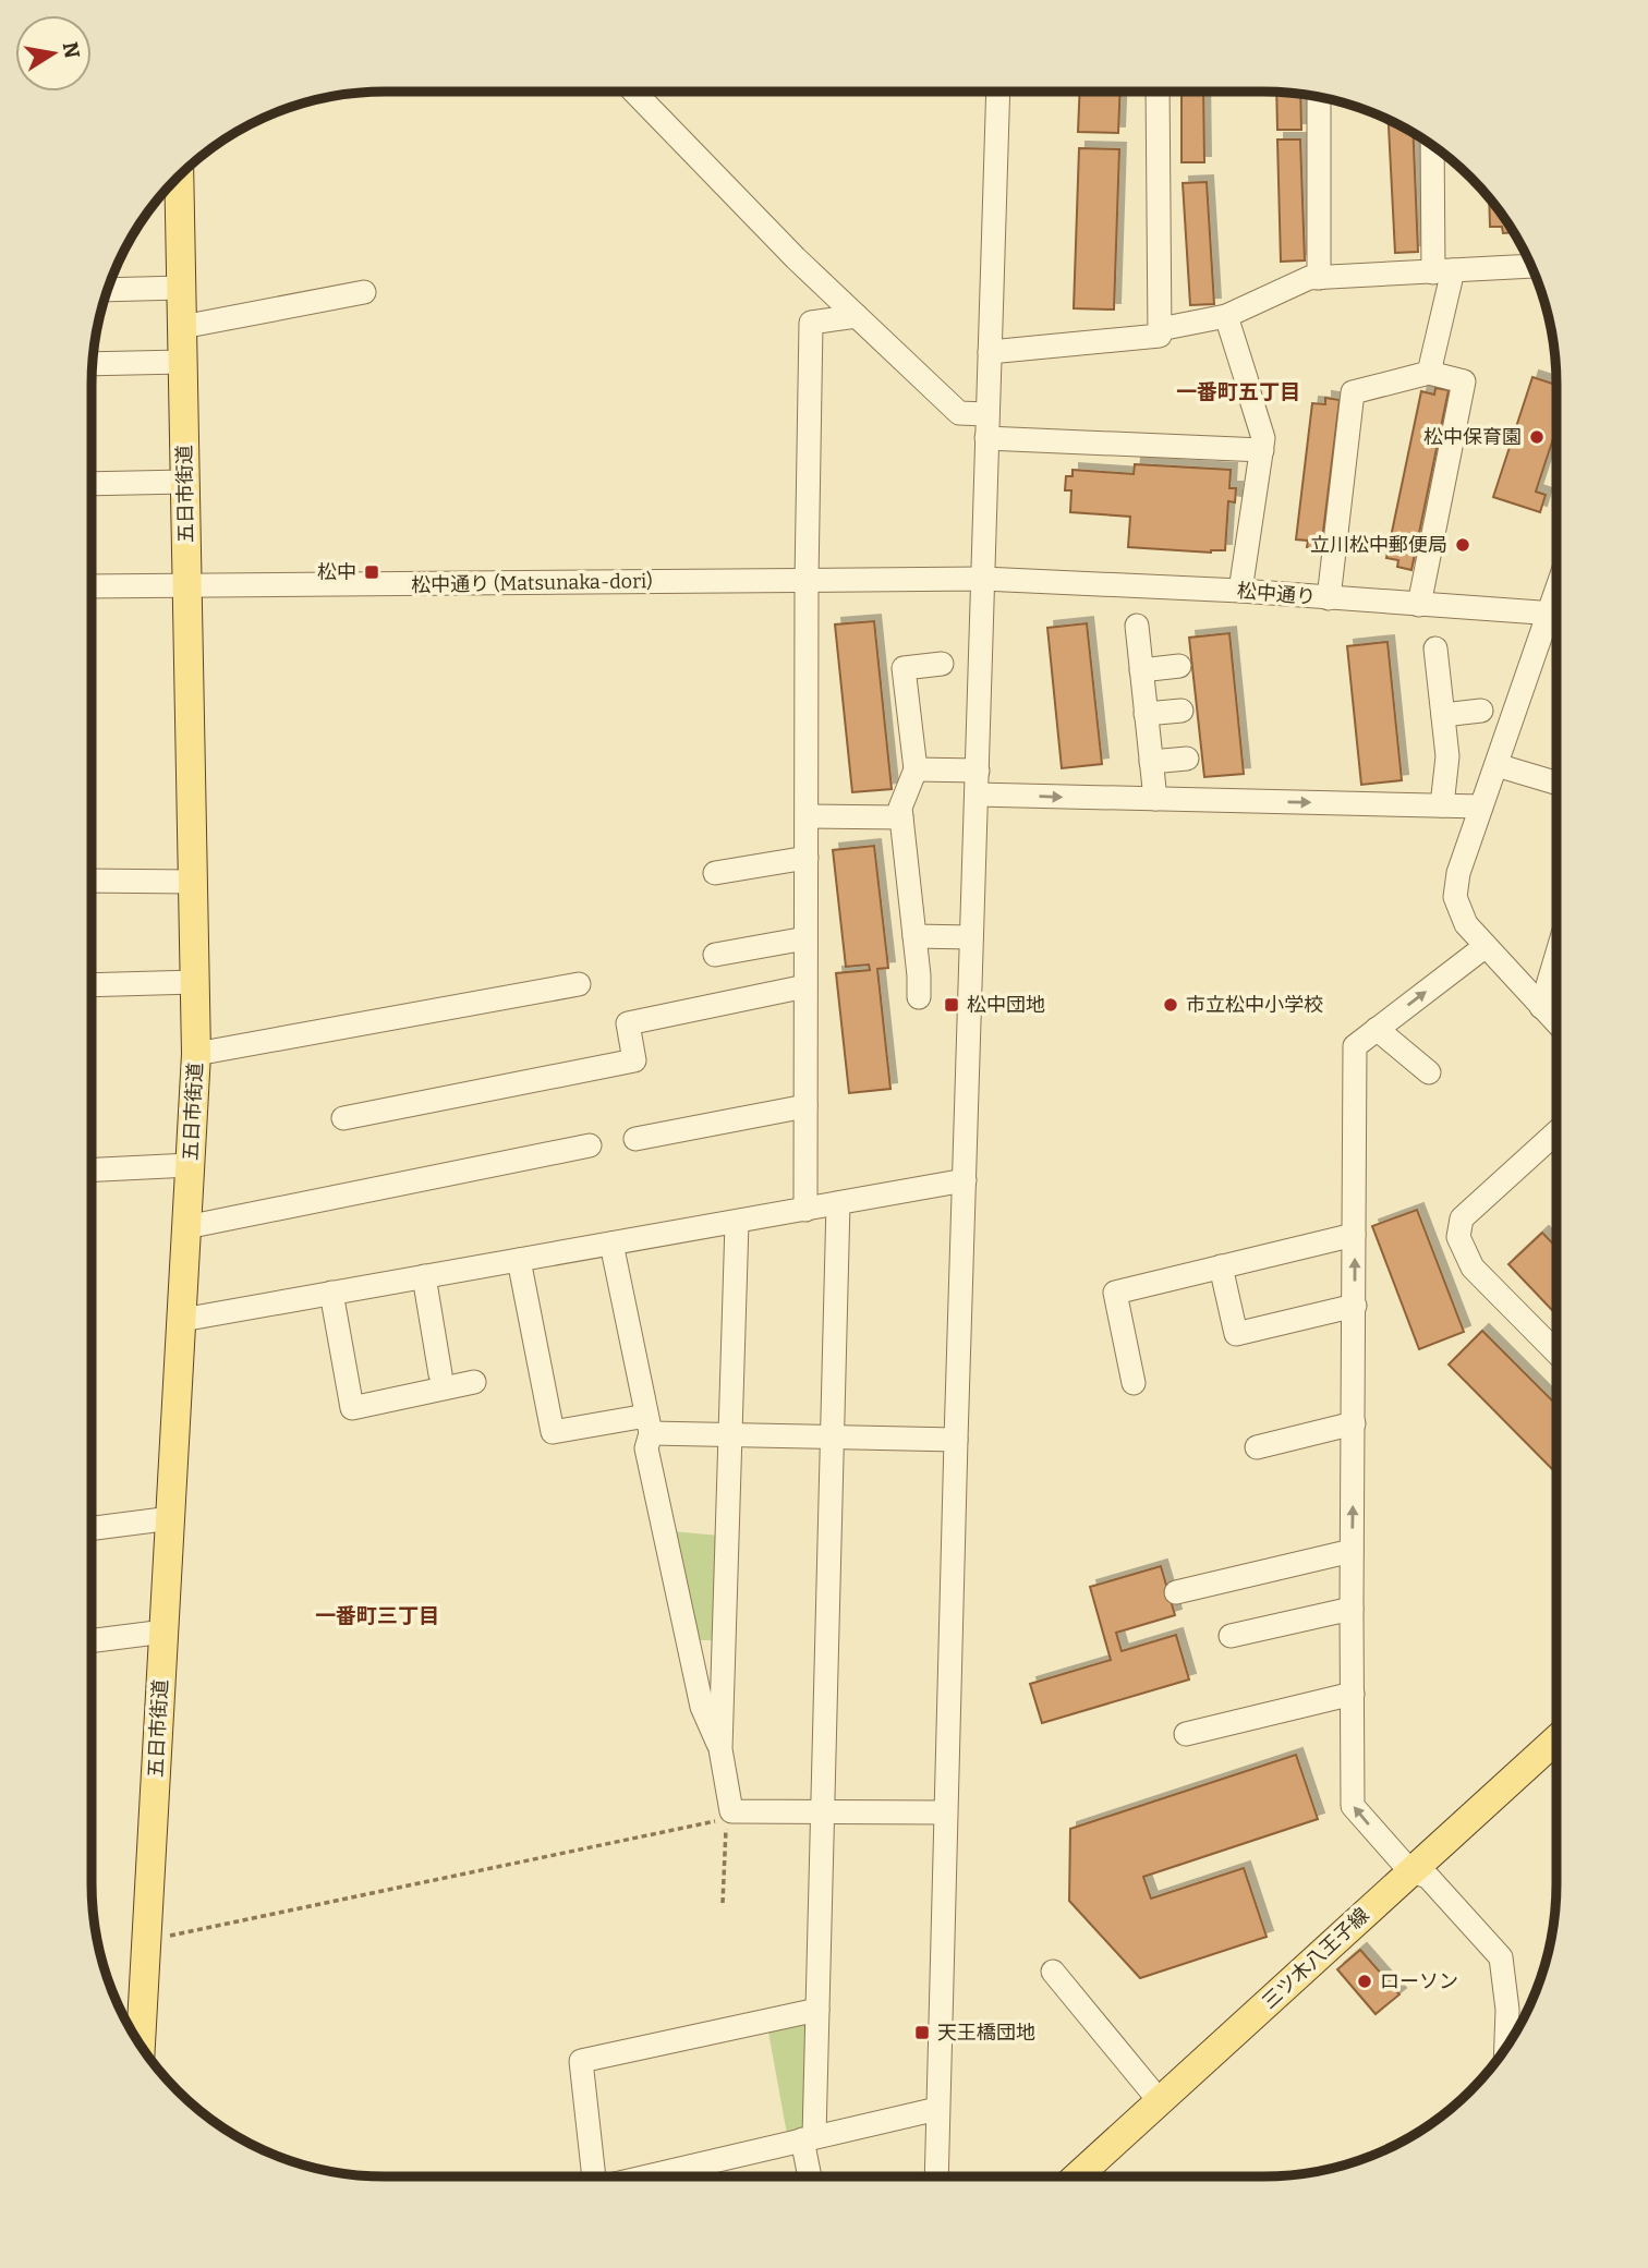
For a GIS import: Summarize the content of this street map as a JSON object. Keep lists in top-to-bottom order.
{
  "streets": {
    "main road": ["五日市街道", "三ツ木八王子線"],
    "street": ["松中通り (Matsunaka-dori)", "松中通り"]
  },
  "crossings": [
    ["五日市街道", "松中通り (Matsunaka-dori)"],
    ["松中通り (Matsunaka-dori)", "松中通り"]
  ],
  "districts": ["一番町五丁目", "一番町三丁目"],
  "places": {
    "other": [
      "松中保育園",
      "立川松中郵便局",
      "市立松中小学校",
      "ローソン"
    ],
    "transit": ["松中", "松中団地", "天王橋団地"]
  },
  "north": "right"
}
